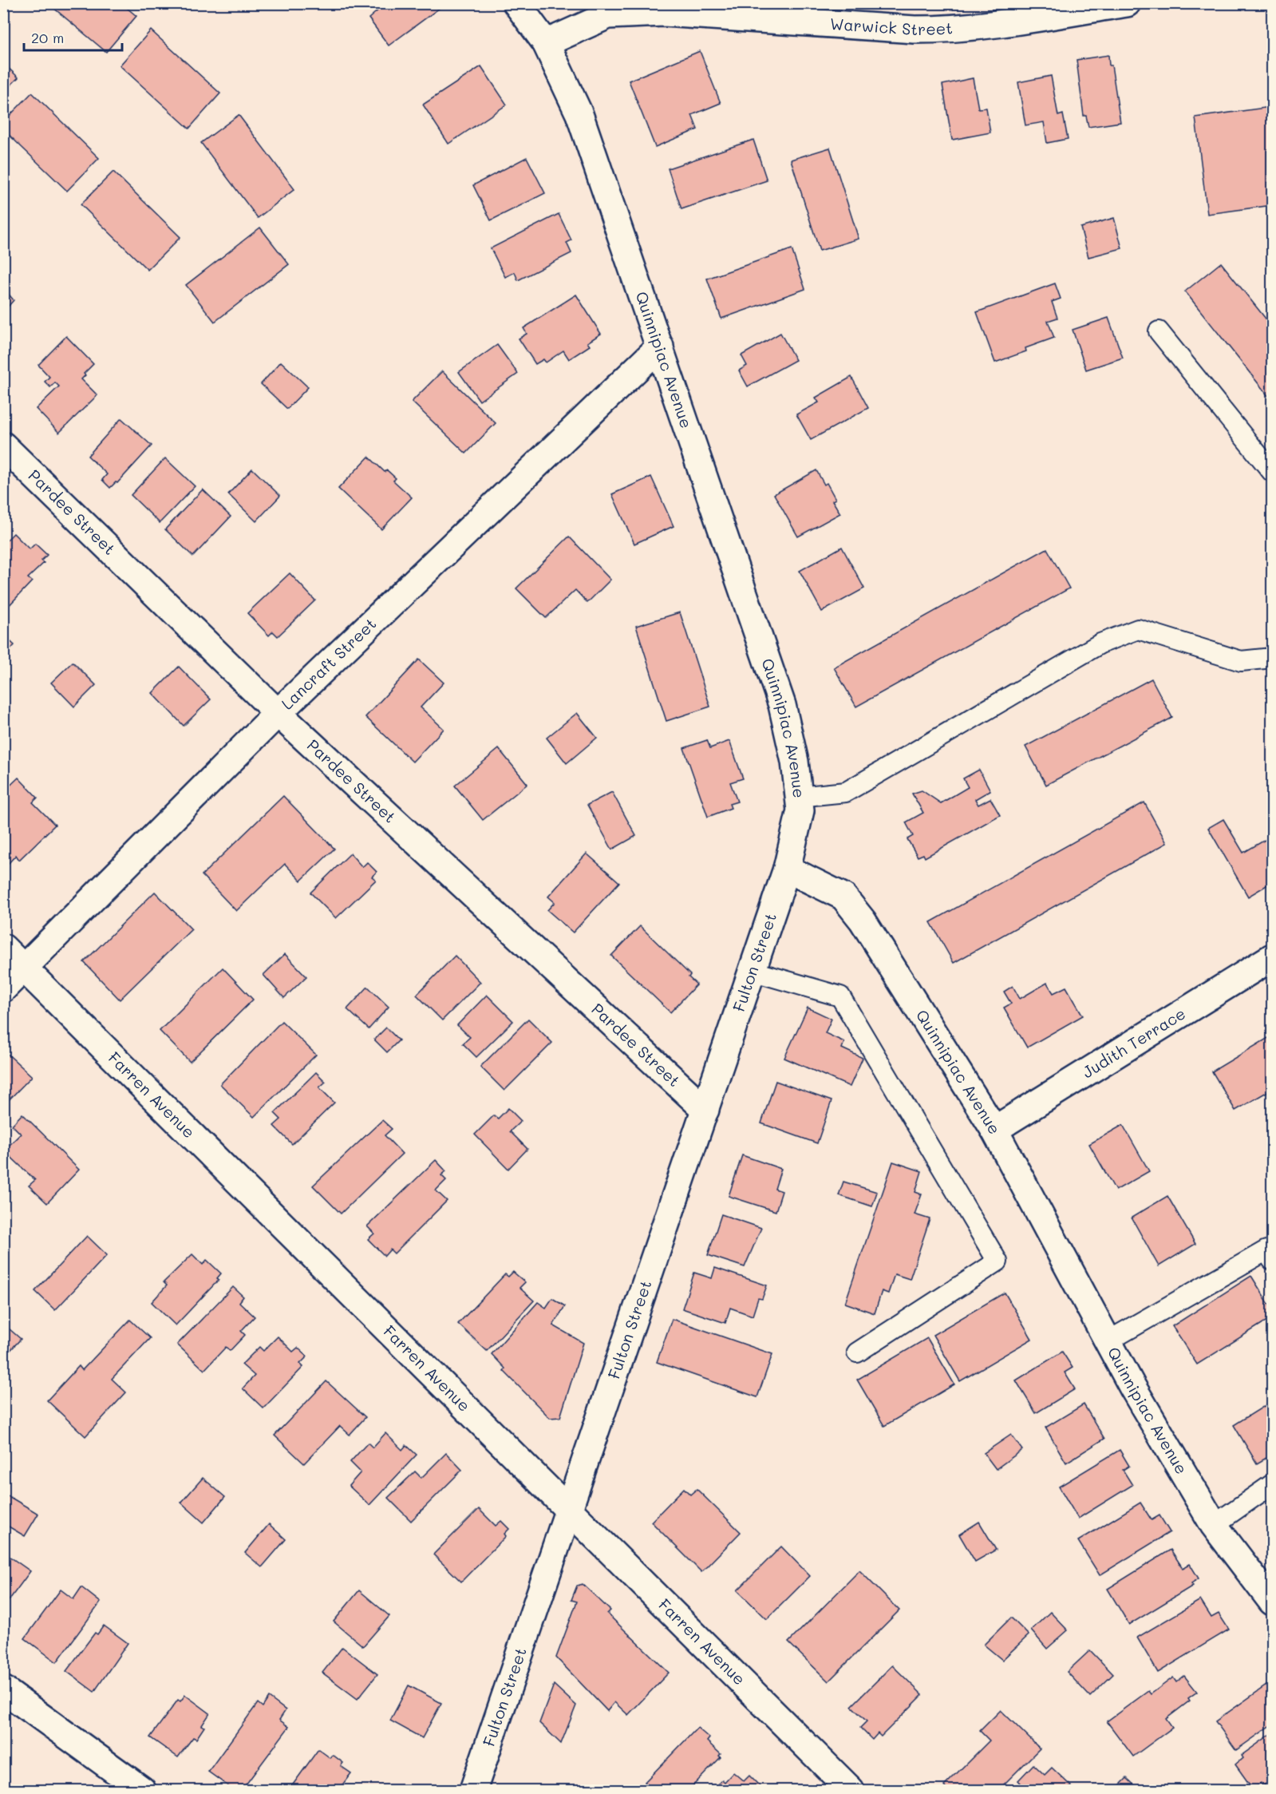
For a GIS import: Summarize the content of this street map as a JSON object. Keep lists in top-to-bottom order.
{
  "streets": {
    "street": [
      "Warwick Street",
      "Quinnipiac Avenue",
      "Pardee Street",
      "Lancraft Street",
      "Fulton Street",
      "Judith Terrace",
      "Farren Avenue"
    ]
  },
  "crossings": [
    ["Warwick Street", "Quinnipiac Avenue"],
    ["Quinnipiac Avenue", "Lancraft Street"],
    ["Quinnipiac Avenue", "Fulton Street"],
    ["Quinnipiac Avenue", "Judith Terrace"],
    ["Pardee Street", "Lancraft Street"],
    ["Pardee Street", "Fulton Street"],
    ["Lancraft Street", "Farren Avenue"],
    ["Fulton Street", "Farren Avenue"]
  ],
  "scale_bar": "20 m"
}
